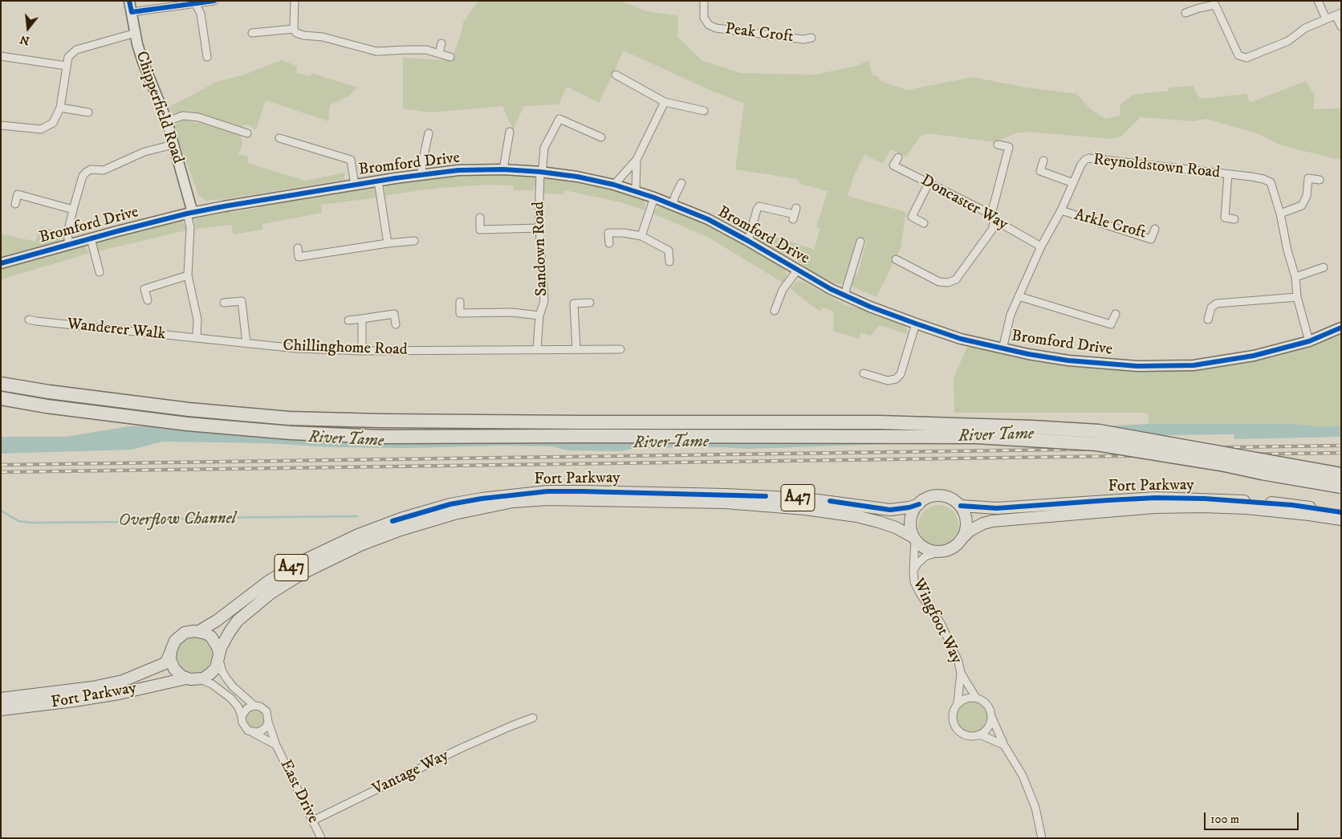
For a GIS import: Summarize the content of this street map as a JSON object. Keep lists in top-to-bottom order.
{
  "streets": {
    "main road": ["Fort Parkway", "A47"],
    "street": [
      "Peak Croft",
      "Chipperfield Road",
      "Bromford Drive",
      "Reynoldstown Road",
      "Doncaster Way",
      "Arkle Croft",
      "Sandown Road",
      "Wanderer Walk",
      "Chillinghome Road",
      "Wingfoot Way",
      "Vantage Way",
      "East Drive"
    ]
  },
  "crossings": [
    ["Chipperfield Road", "Bromford Drive"],
    ["Bromford Drive", "Reynoldstown Road"],
    ["Bromford Drive", "Sandown Road"],
    ["Reynoldstown Road", "Doncaster Way"],
    ["Reynoldstown Road", "Arkle Croft"],
    ["Sandown Road", "Chillinghome Road"],
    ["Wanderer Walk", "Chillinghome Road"],
    ["Fort Parkway", "Wingfoot Way"],
    ["Vantage Way", "East Drive"]
  ],
  "water": ["River Tame", "Overflow Channel"],
  "scale_bar": "100 m",
  "north": "bottom"
}
